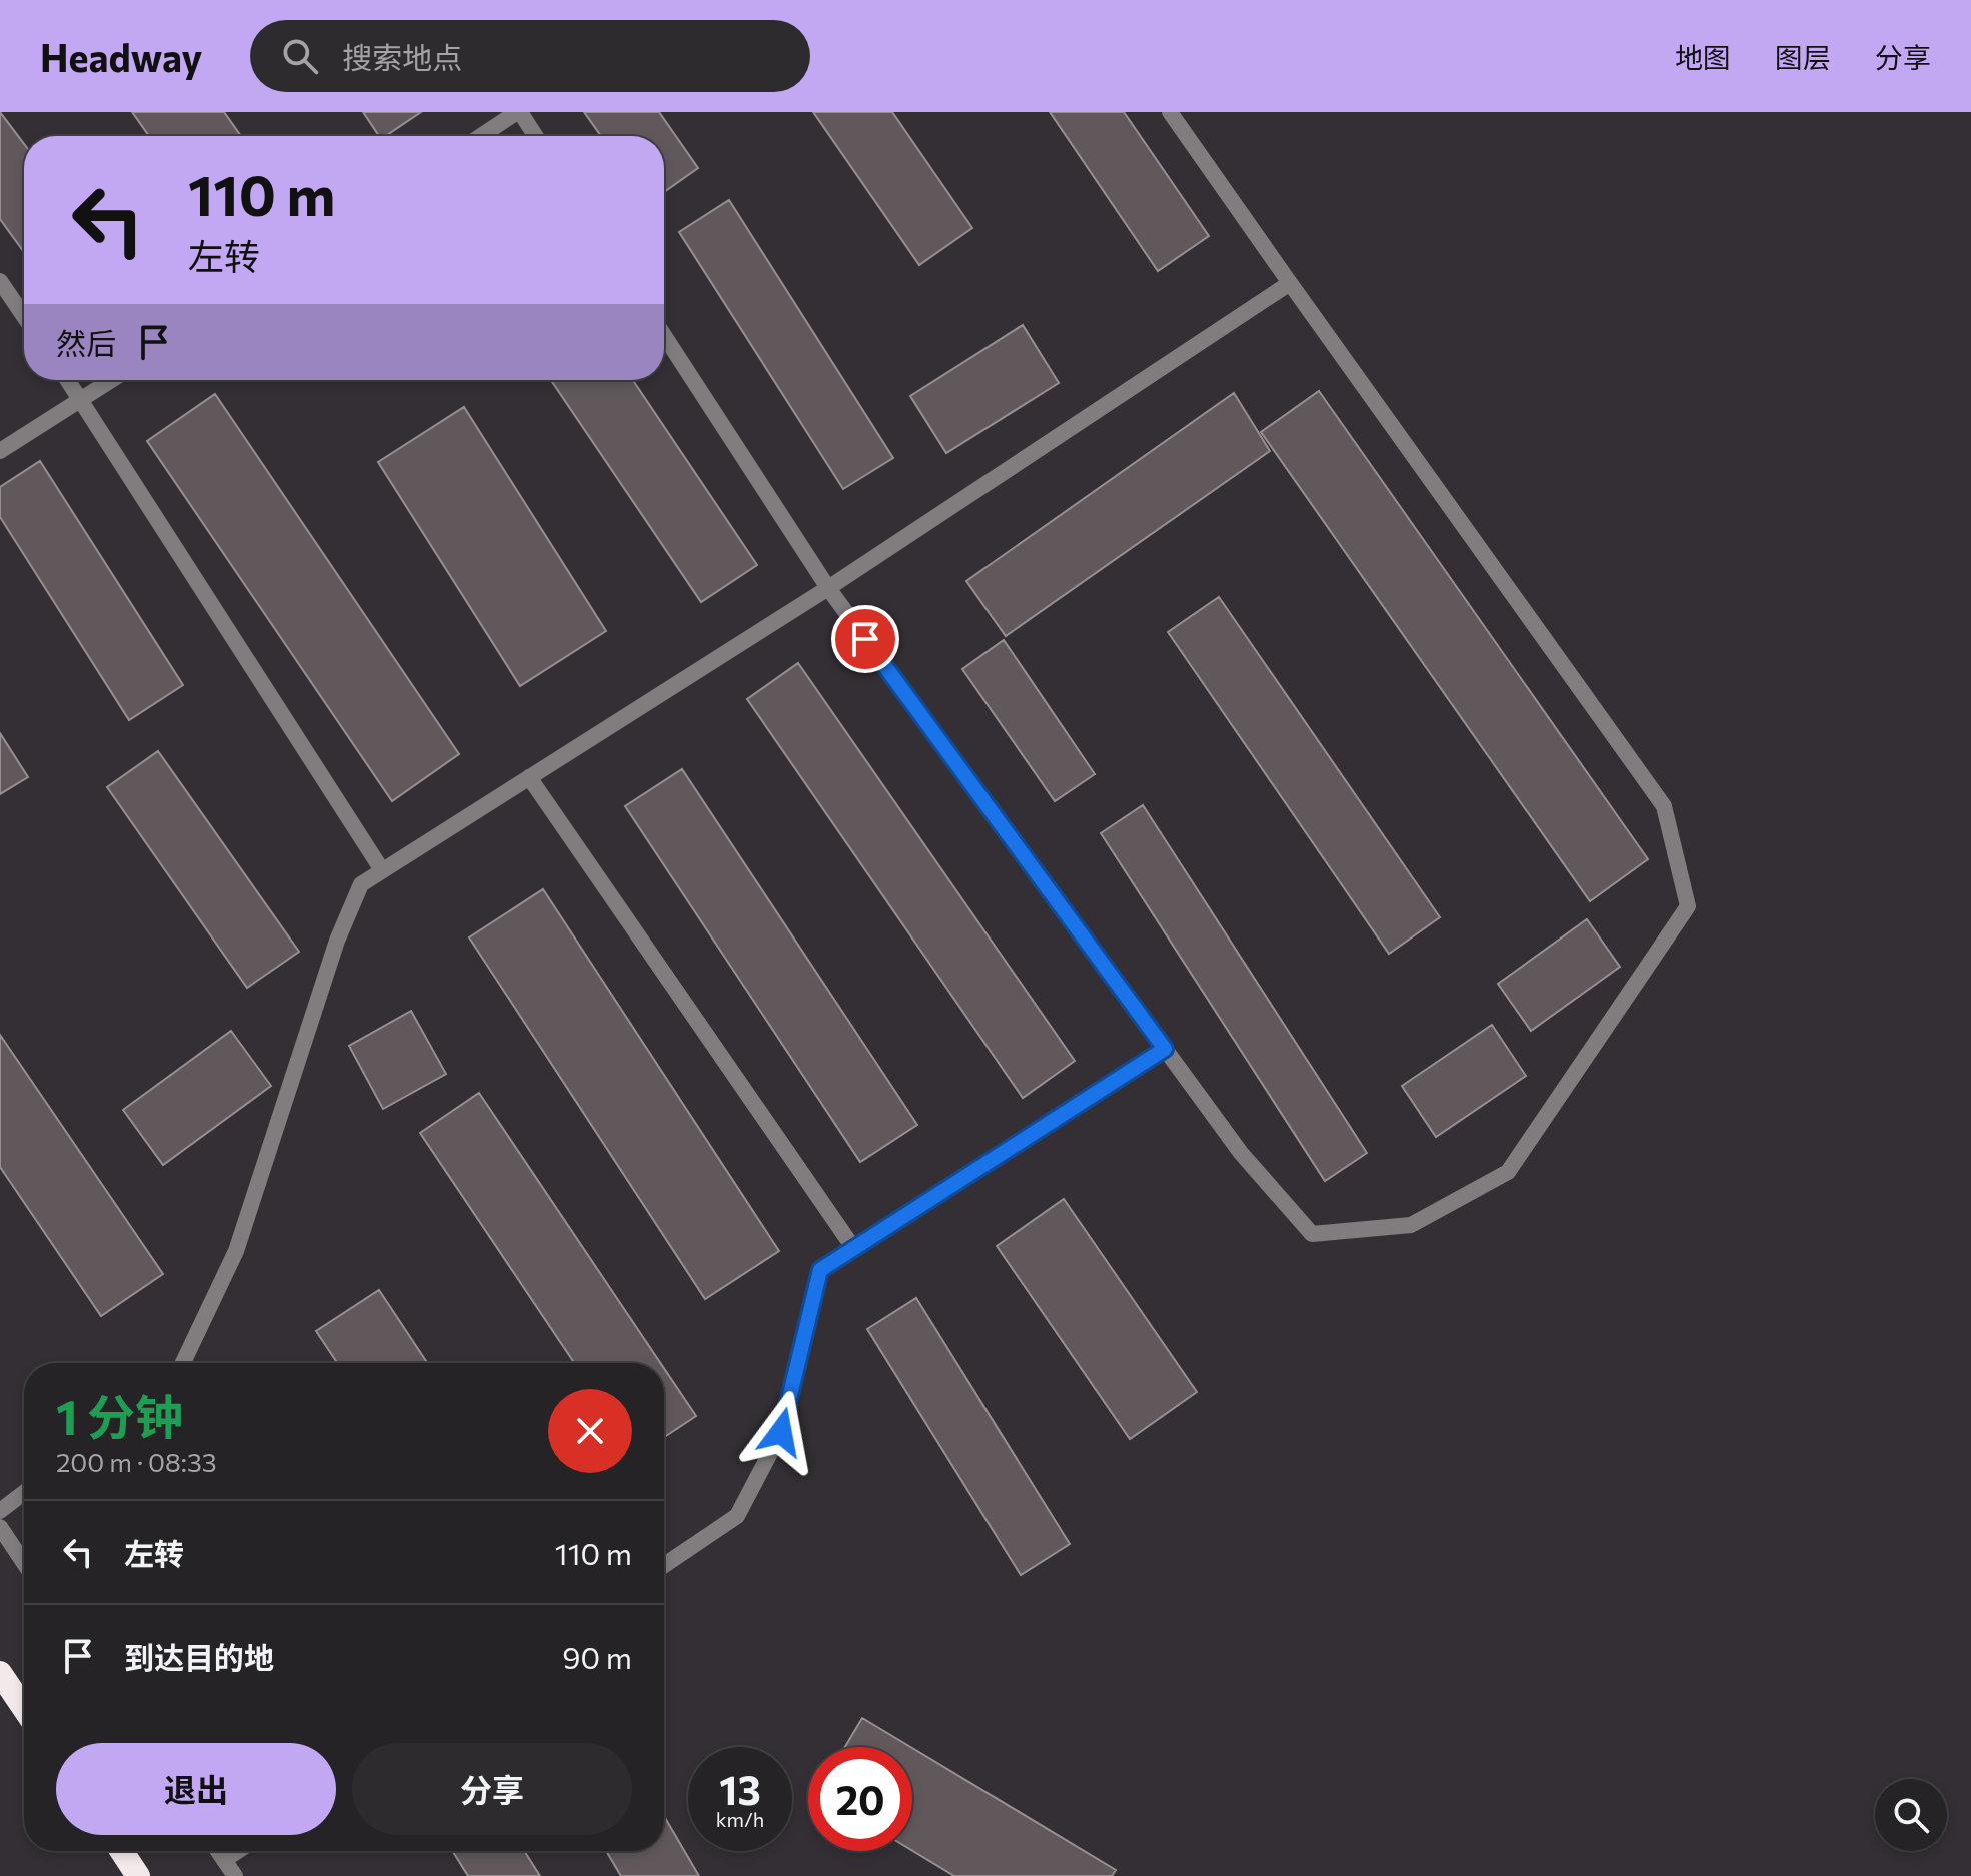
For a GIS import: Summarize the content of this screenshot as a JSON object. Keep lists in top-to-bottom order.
{
  "page": {
    "header": "Headway",
    "search": "搜索地点",
    "nav": ["地图", "图层", "分享"],
    "turn": ["110 m", "左转"],
    "then": "然后",
    "heading": ["1 分钟", "200 m · 08:33"],
    "list": [
      {
        "name": "左转",
        "value": "110 m"
      },
      {
        "name": "到达目的地",
        "value": "90 m"
      }
    ],
    "buttons": ["退出", "分享"],
    "speed": "13 km/h",
    "limit": "20"
  }
}
